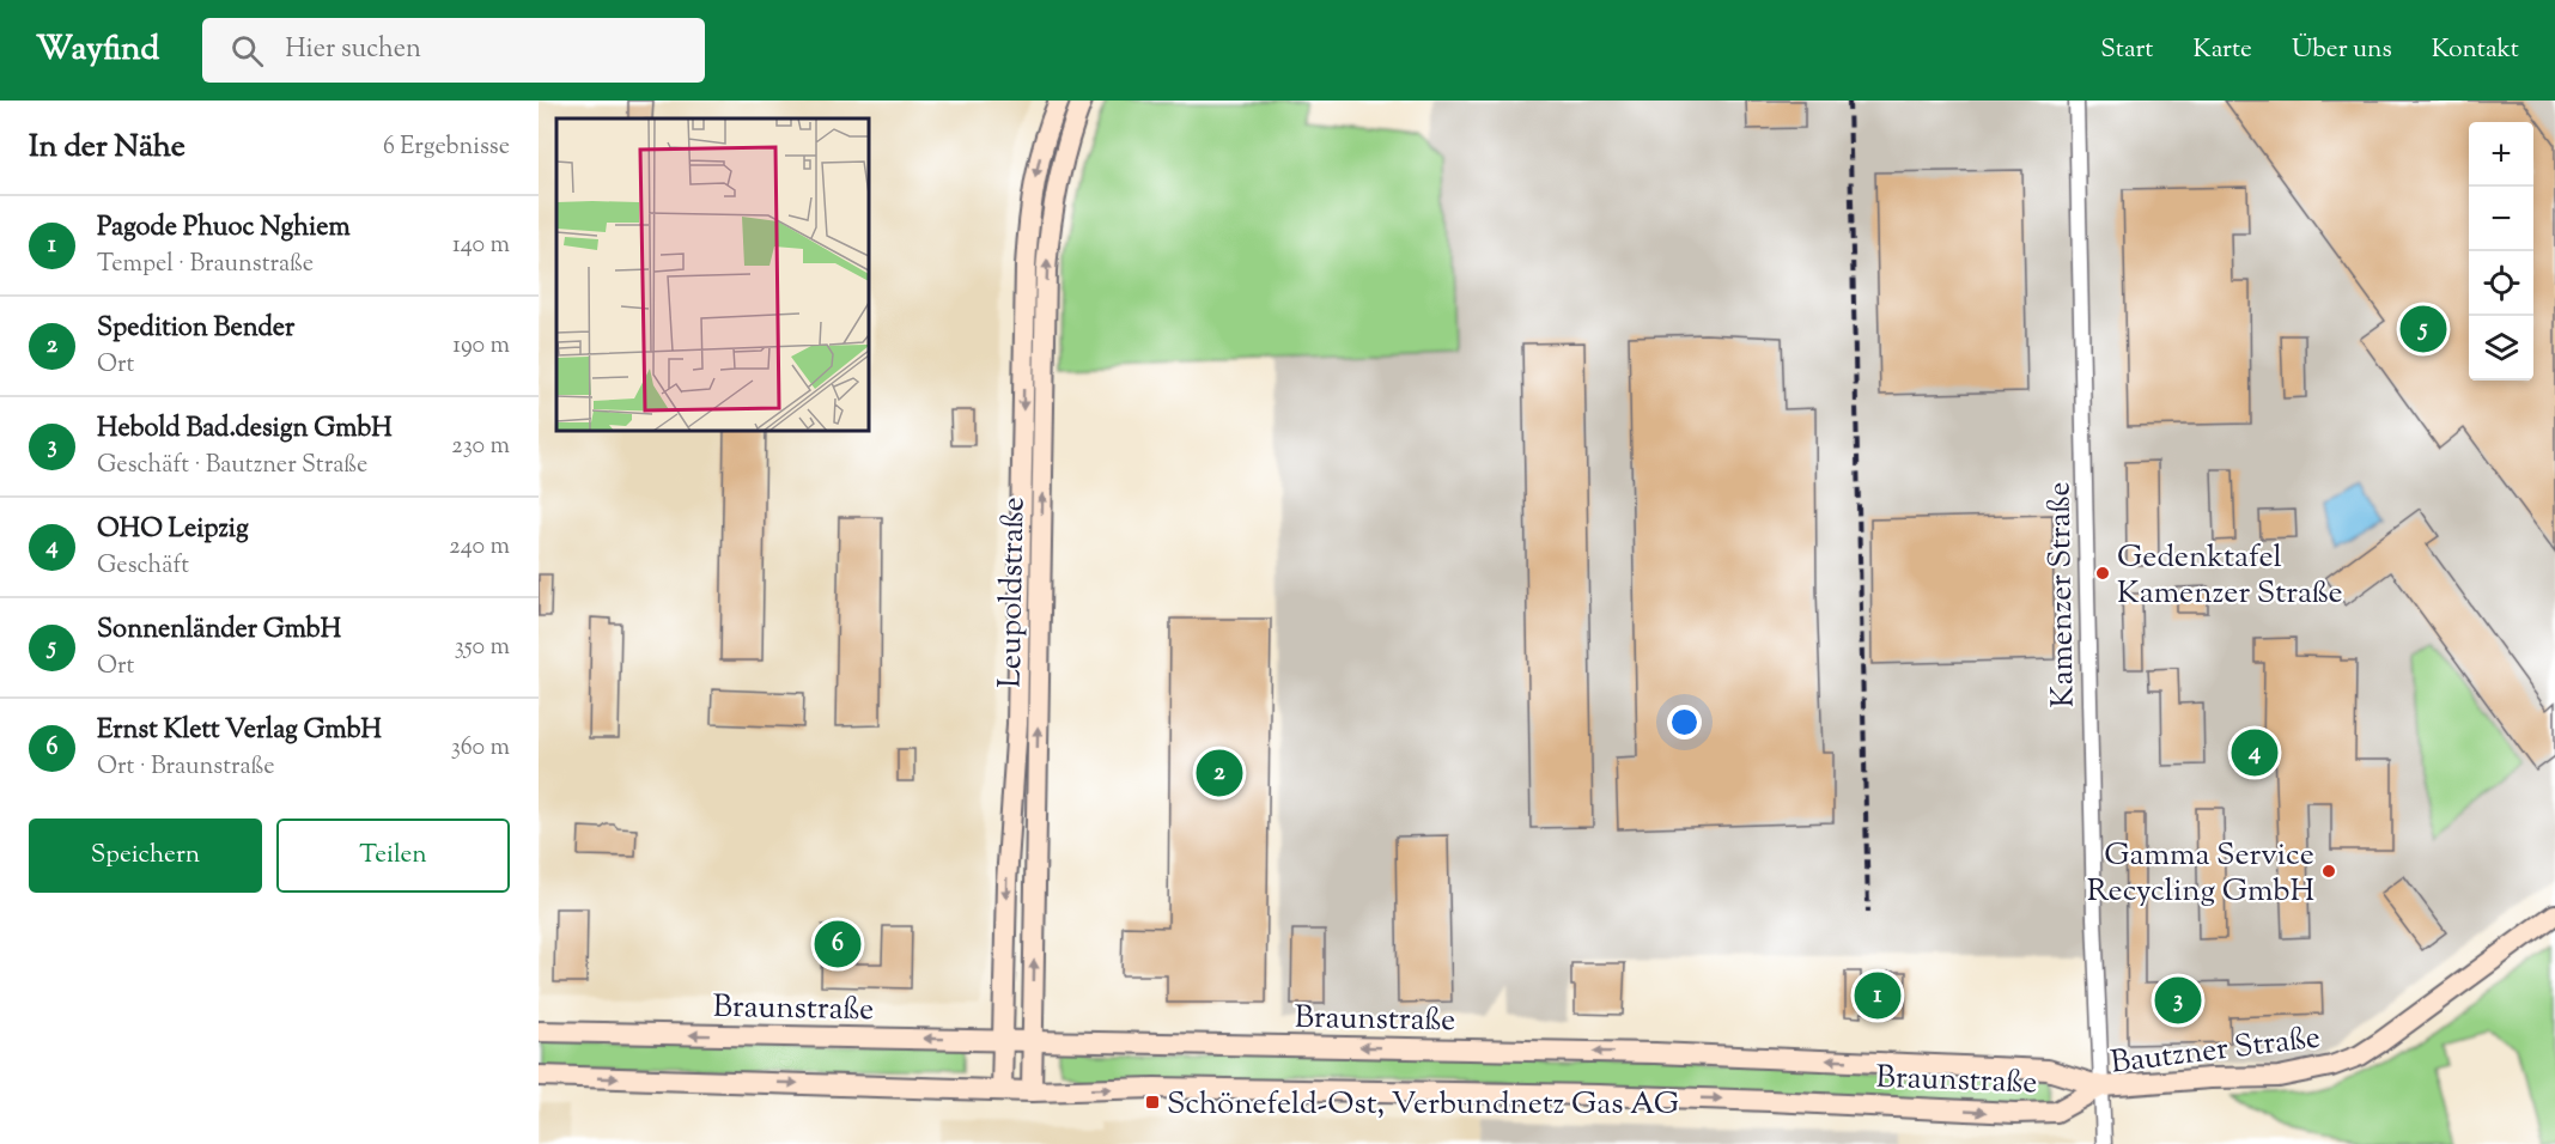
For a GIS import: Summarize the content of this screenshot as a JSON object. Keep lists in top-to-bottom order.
{
  "streets": {
    "main road": ["Leupoldstraße", "Braunstraße", "Bautzner Straße"],
    "street": ["Kamenzer Straße"]
  },
  "crossings": [
    ["Leupoldstraße", "Braunstraße"],
    ["Kamenzer Straße", "Braunstraße"],
    ["Kamenzer Straße", "Bautzner Straße"],
    ["Braunstraße", "Bautzner Straße"]
  ],
  "places": {
    "other": ["Gedenktafel Kamenzer Straße", "Gamma Service Recycling GmbH"],
    "transit": ["Schönefeld-Ost, Verbundnetz Gas AG"]
  },
  "page": {
    "header": "Wayfind",
    "search": "Hier suchen",
    "nav": [
      "Start",
      "Karte",
      "Über uns",
      "Kontakt"
    ],
    "heading": ["In der Nähe", "6 Ergebnisse"],
    "map_buttons": ["+", "−"],
    "list": [
      {
        "mark": "1",
        "name": "Pagode Phuoc Nghiem",
        "note": "Tempel · Braunstraße",
        "value": "140 m"
      },
      {
        "mark": "2",
        "name": "Spedition Bender",
        "note": "Ort",
        "value": "190 m"
      },
      {
        "mark": "3",
        "name": "Hebold Bad.design GmbH",
        "note": "Geschäft · Bautzner Straße",
        "value": "230 m"
      },
      {
        "mark": "4",
        "name": "OHO Leipzig",
        "note": "Geschäft",
        "value": "240 m"
      },
      {
        "mark": "5",
        "name": "Sonnenländer GmbH",
        "note": "Ort",
        "value": "350 m"
      },
      {
        "mark": "6",
        "name": "Ernst Klett Verlag GmbH",
        "note": "Ort · Braunstraße",
        "value": "360 m"
      }
    ],
    "pins": [
      "5",
      "4",
      "2",
      "6",
      "1",
      "3"
    ],
    "buttons": ["Speichern", "Teilen"]
  }
}
